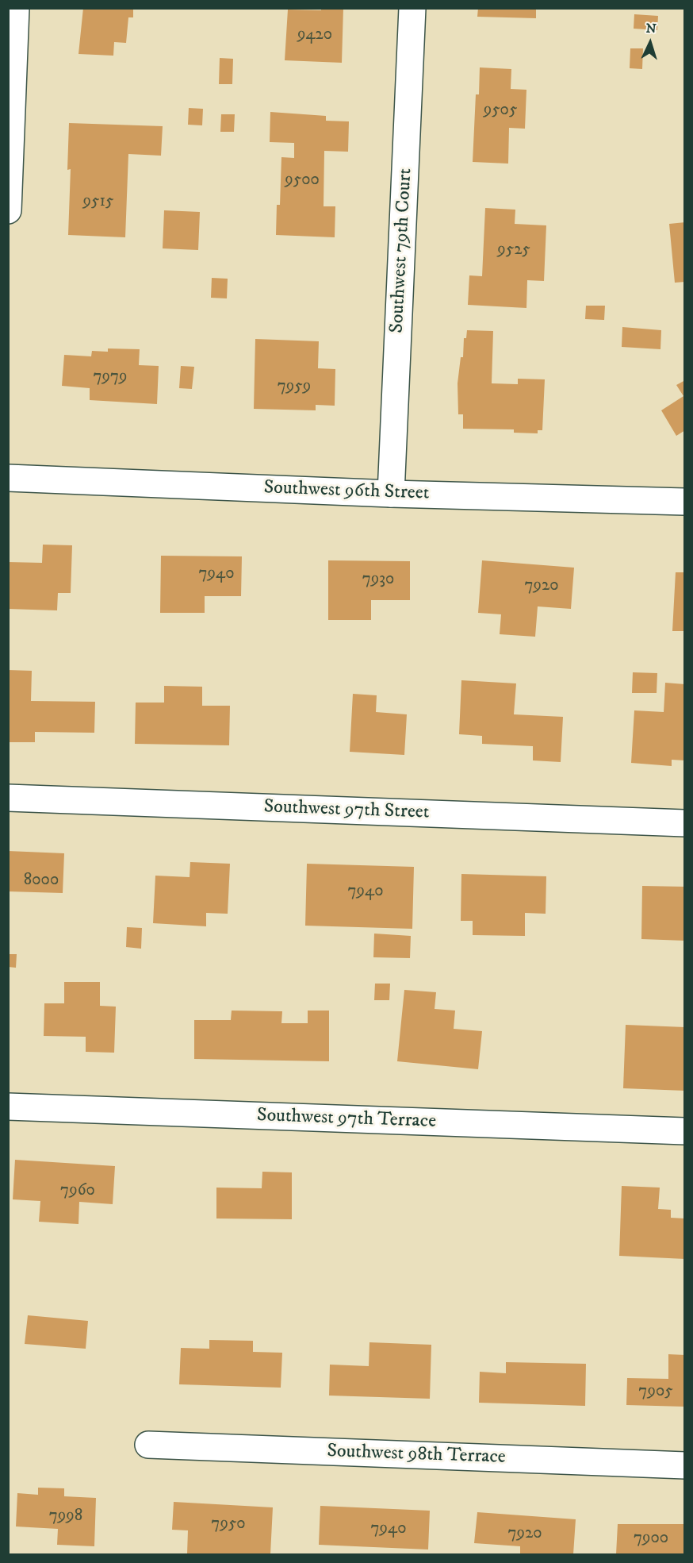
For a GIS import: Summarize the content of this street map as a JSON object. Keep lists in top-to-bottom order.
{
  "streets": {
    "street": [
      "Southwest 79th Court",
      "Southwest 96th Street",
      "Southwest 97th Street",
      "Southwest 97th Terrace",
      "Southwest 98th Terrace"
    ]
  },
  "crossings": [
    ["Southwest 79th Court", "Southwest 96th Street"]
  ],
  "house_numbers": [
    "9420",
    "9505",
    "9500",
    "9515",
    "9525",
    "7979",
    "7959",
    "7940",
    "7930",
    "7920",
    "8000",
    "7940",
    "7960",
    "7905",
    "7998",
    "7950",
    "7940",
    "7920",
    "7900"
  ],
  "north": "top"
}
